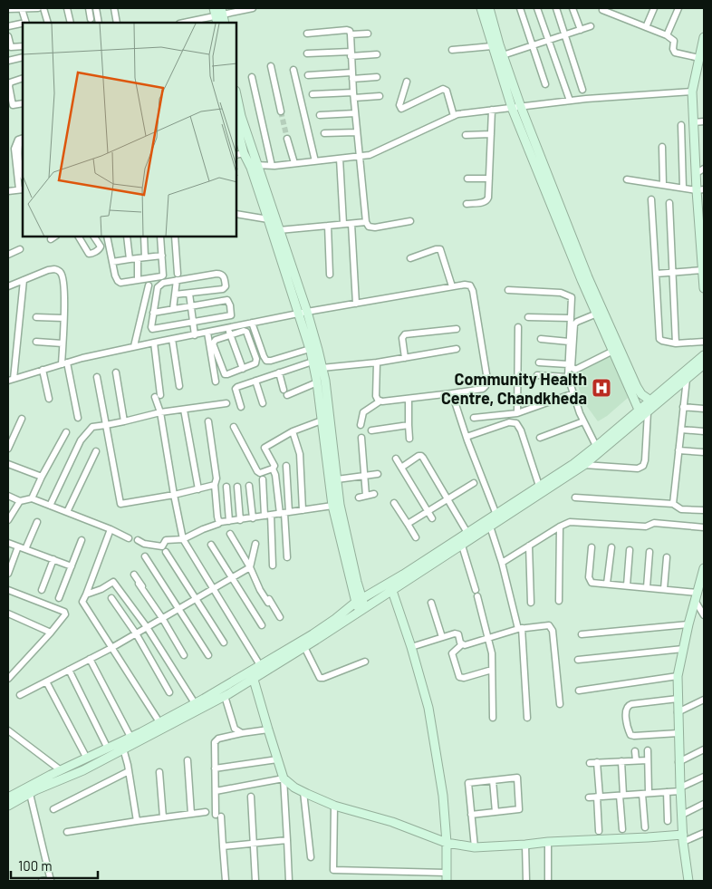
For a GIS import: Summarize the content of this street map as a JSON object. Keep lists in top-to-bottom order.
{
  "places": {
    "hospital": ["Community Health Centre, Chandkheda"]
  },
  "scale_bar": "100 m"
}
